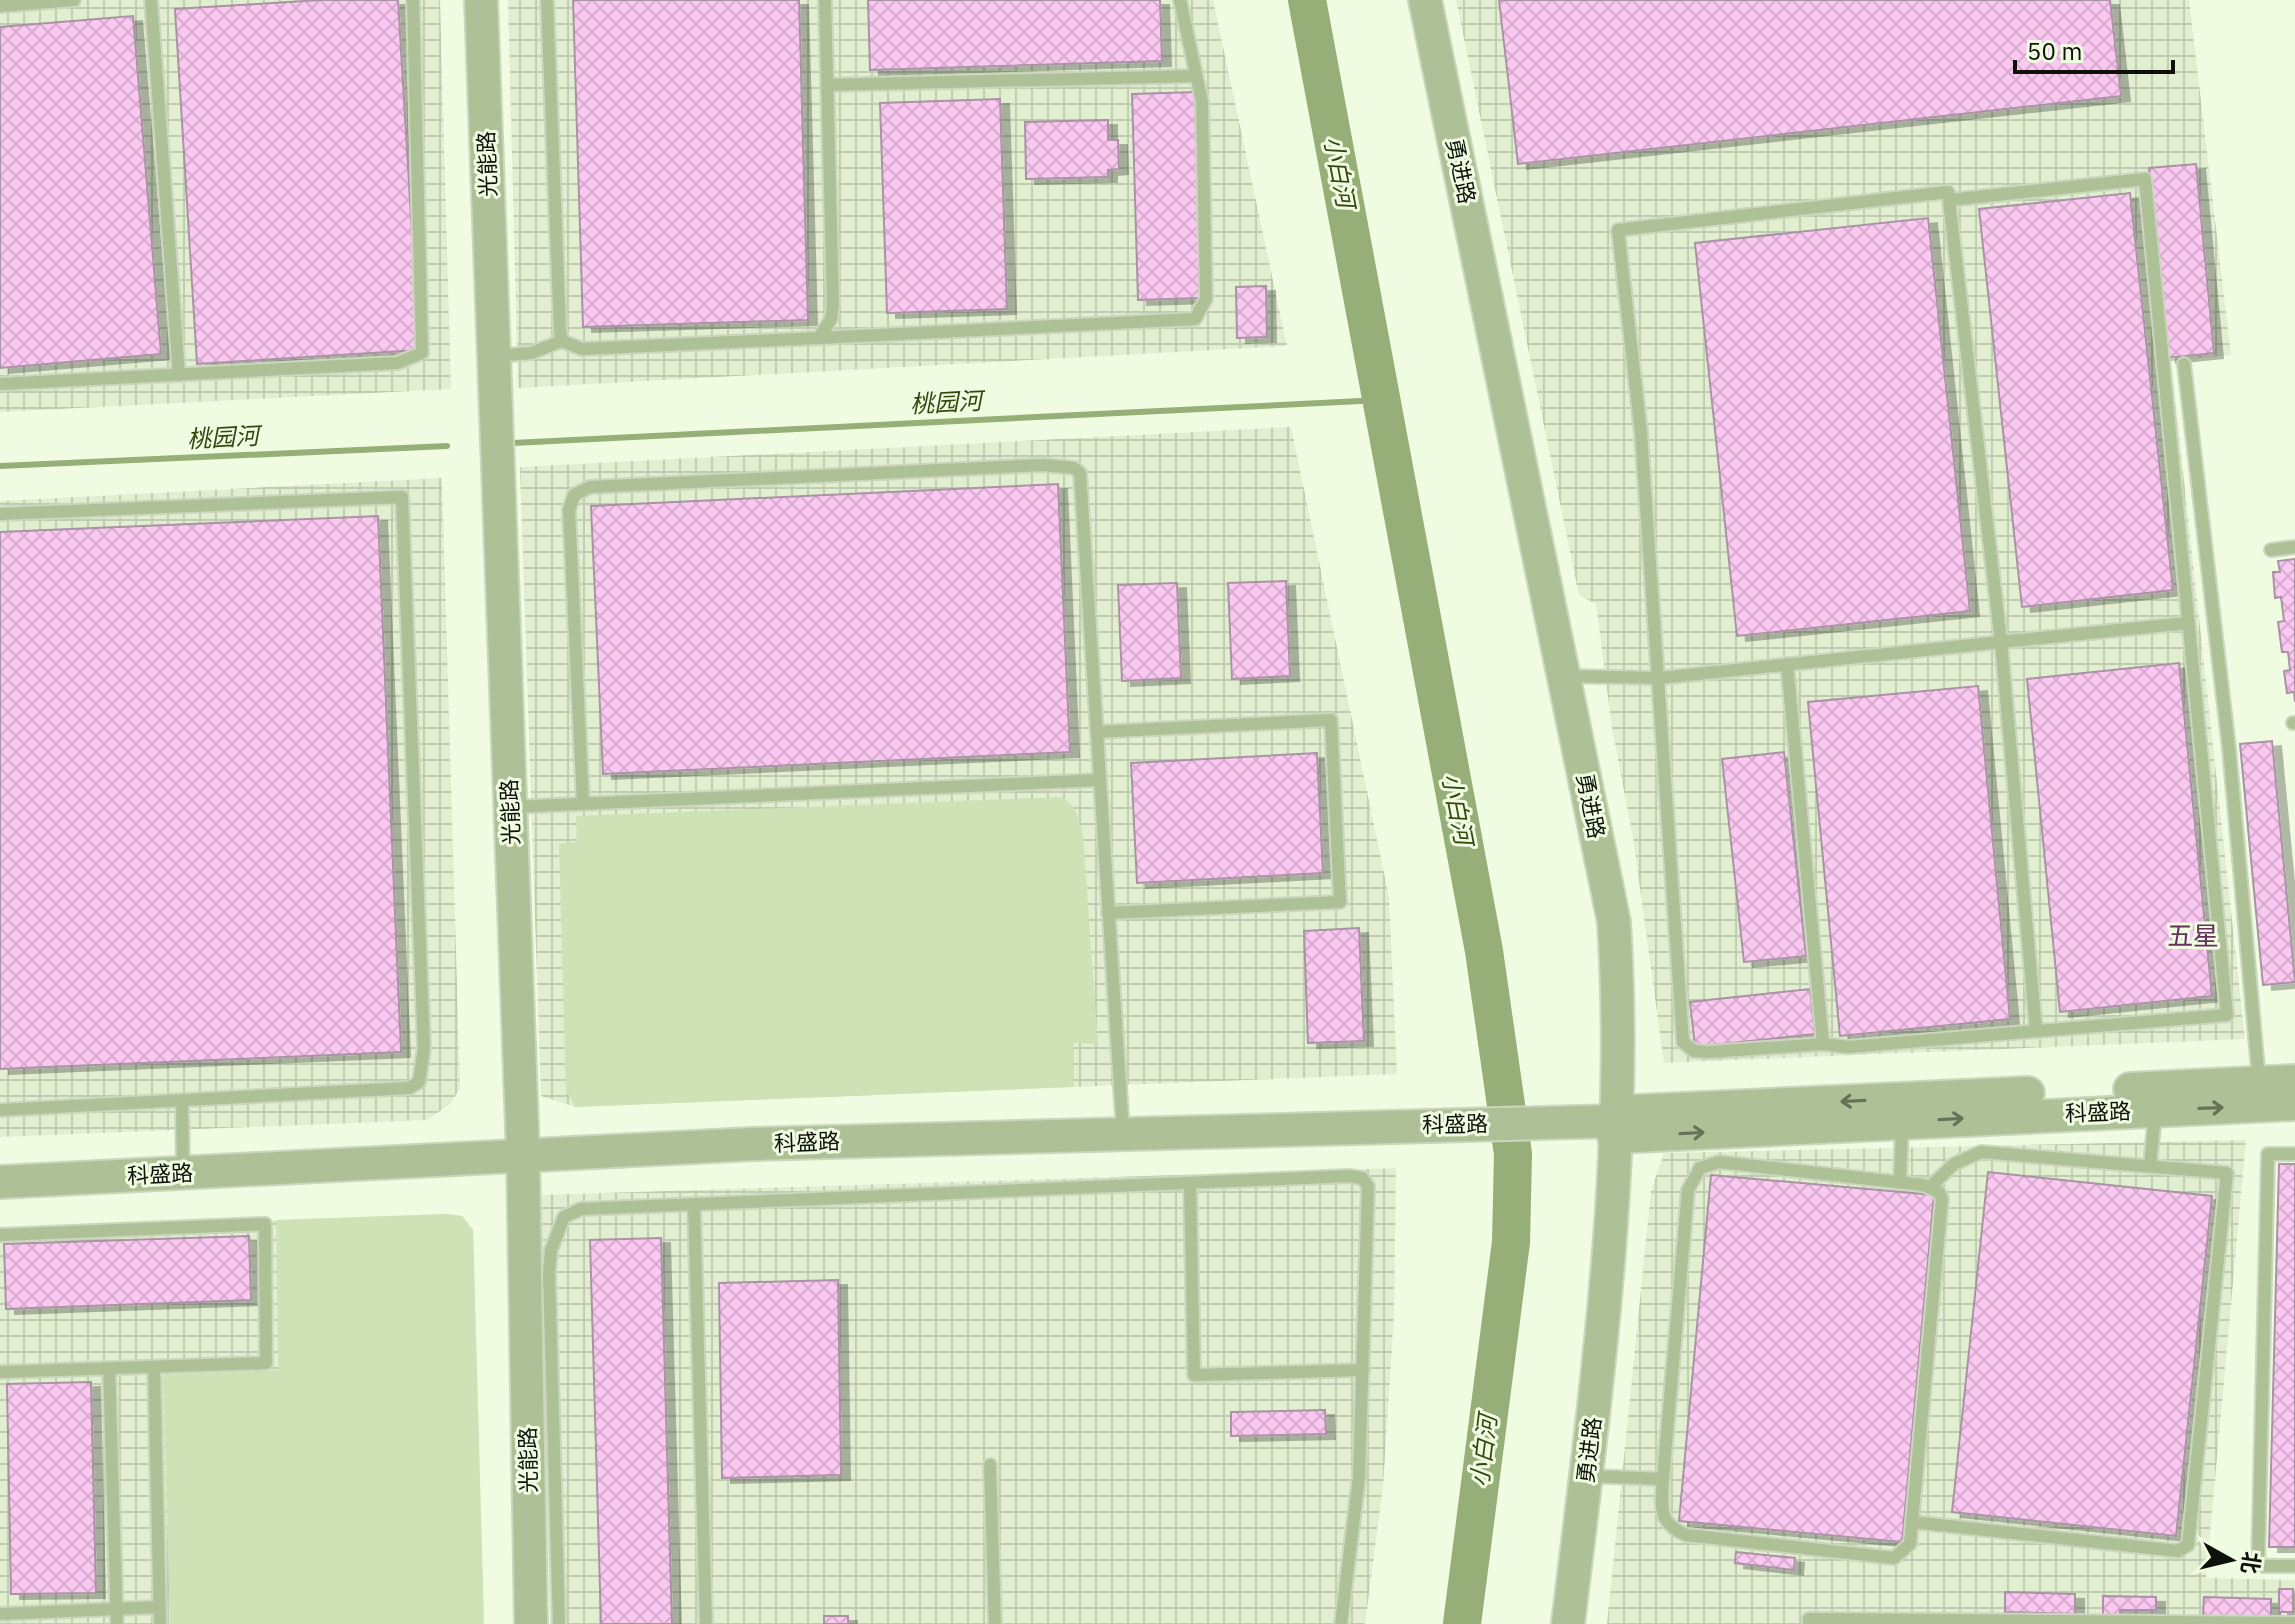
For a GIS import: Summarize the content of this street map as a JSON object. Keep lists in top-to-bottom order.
{
  "streets": {
    "street": ["光能路", "勇进路", "科盛路"]
  },
  "crossings": [
    ["光能路", "科盛路"],
    ["勇进路", "科盛路"]
  ],
  "districts": ["五星"],
  "water": ["小白河", "桃园河"],
  "scale_bar": "50 m",
  "north": "right"
}
